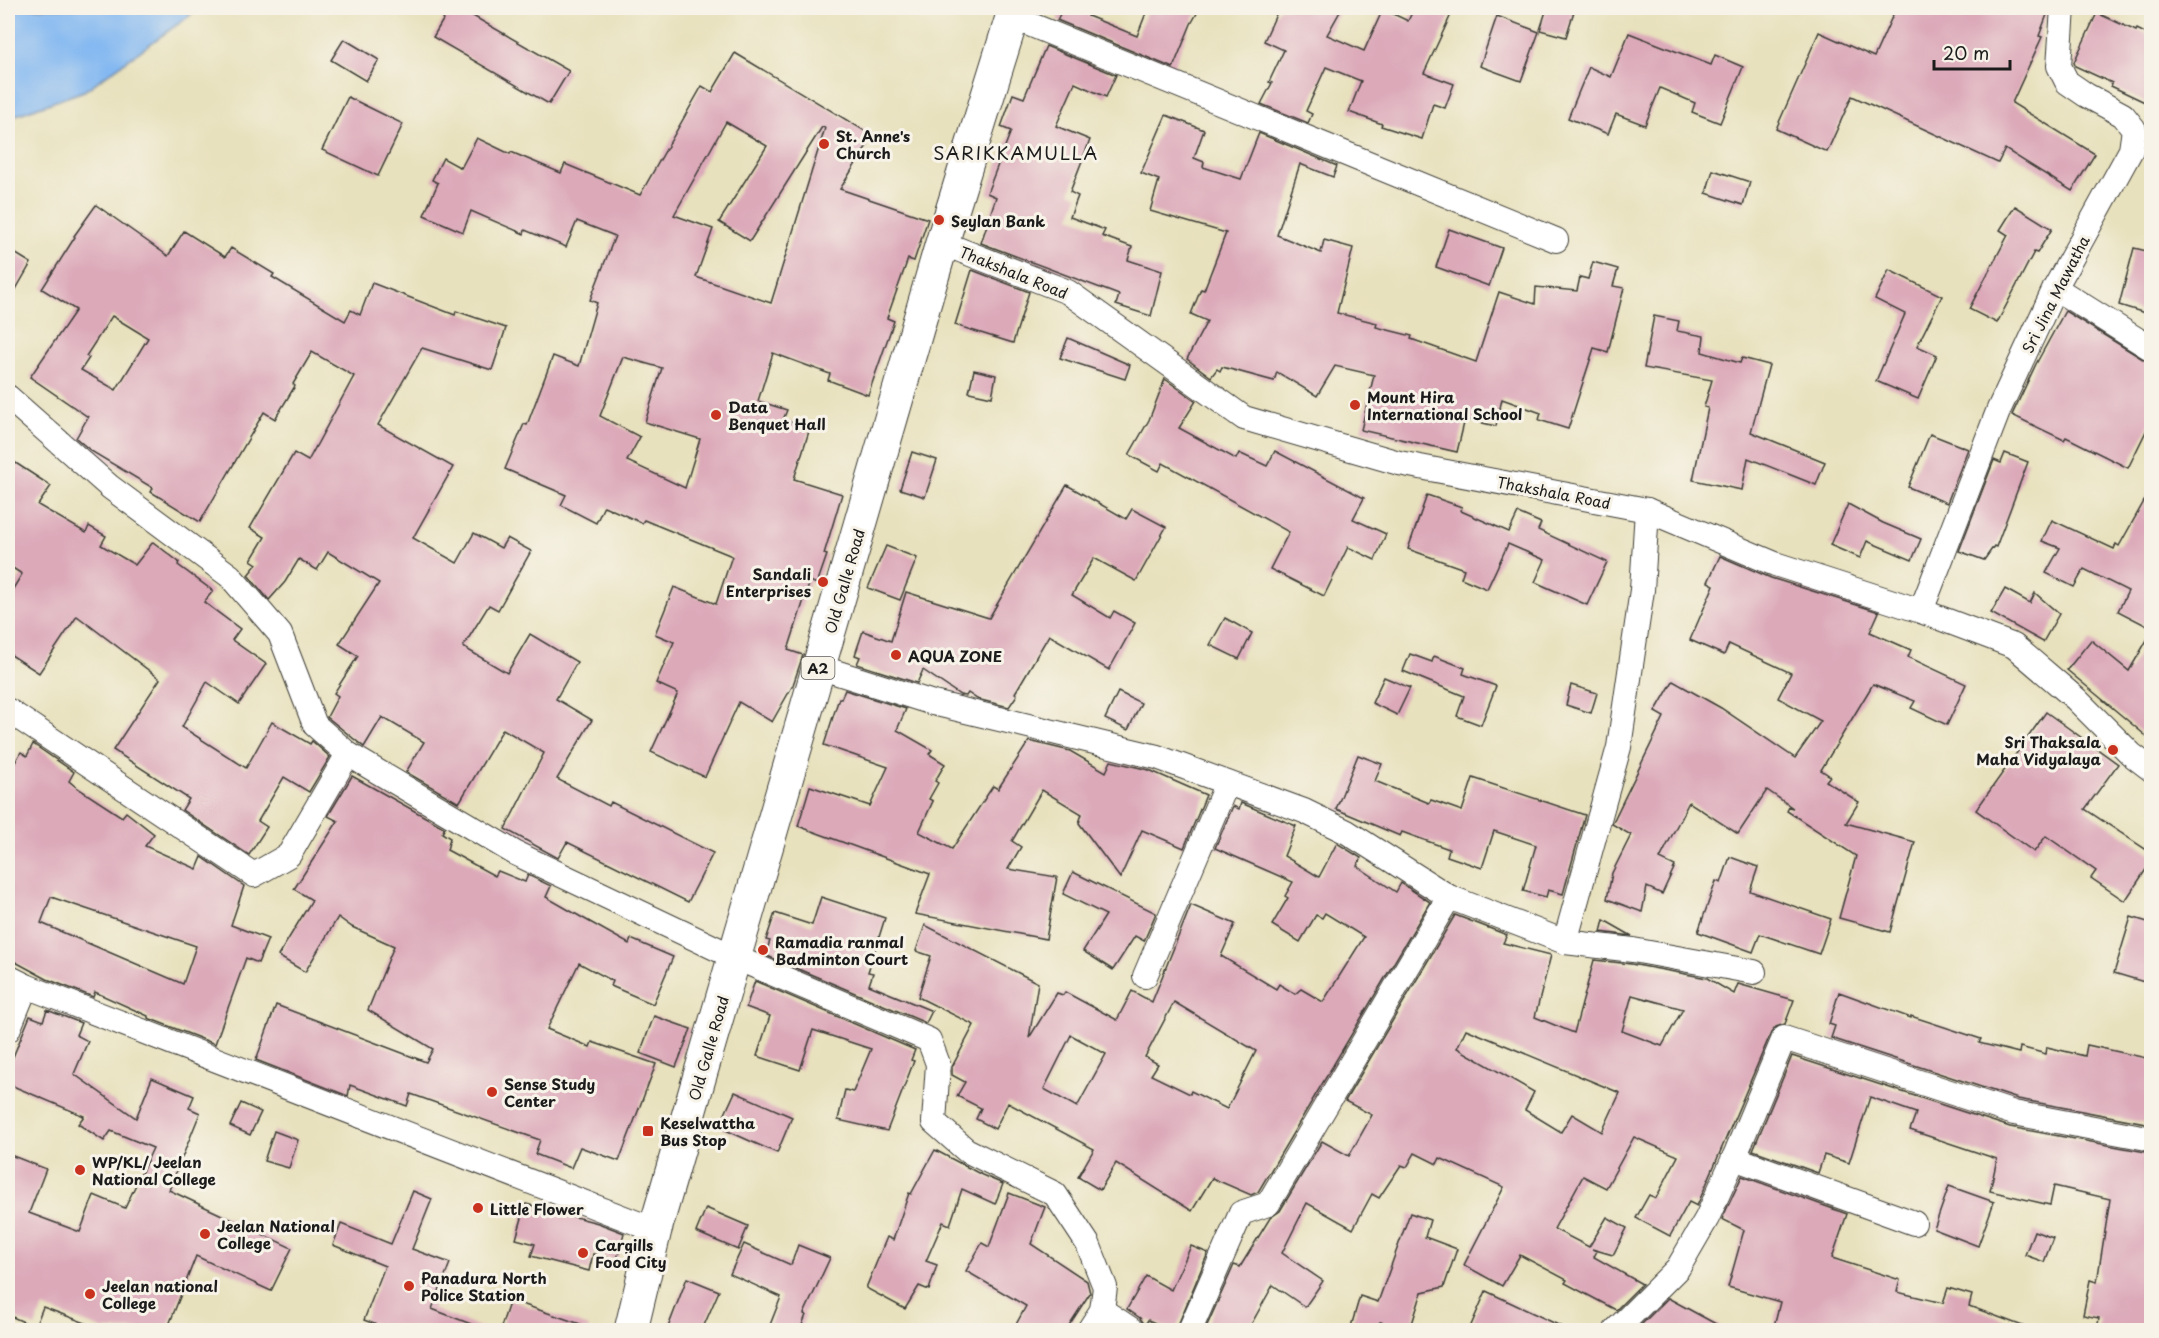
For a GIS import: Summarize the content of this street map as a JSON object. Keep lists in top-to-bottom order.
{
  "streets": {
    "highway": ["Old Galle Road", "A2"],
    "street": ["Thakshala Road", "Sri Jina Mawatha"]
  },
  "crossings": [
    ["Thakshala Road", "Sri Jina Mawatha"],
    ["Thakshala Road", "Old Galle Road"]
  ],
  "districts": ["SARIKKAMULLA"],
  "places": {
    "other": [
      "St. Anne's Church",
      "Seylan Bank",
      "Mount Hira International School",
      "Data Benquet Hall",
      "Sandali Enterprises",
      "AQUA ZONE",
      "Sri Thaksala Maha Vidyalaya",
      "Ramadia ranmal Badminton Court",
      "Sense Study Center",
      "WP/KL/ Jeelan National College",
      "Little Flower",
      "Jeelan National College",
      "Cargills Food City",
      "Panadura North Police Station",
      "Jeelan national College"
    ],
    "transit": ["Keselwattha Bus Stop"]
  },
  "scale_bar": "20 m"
}
